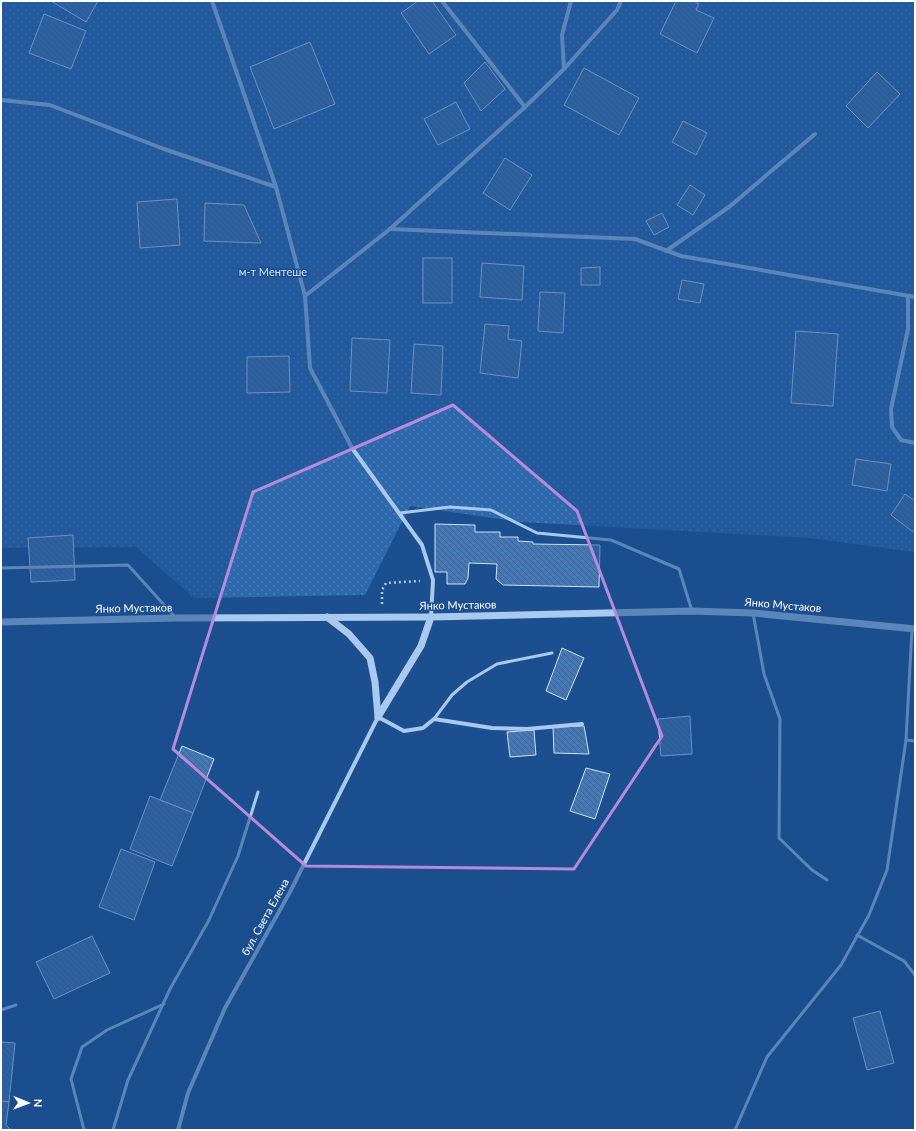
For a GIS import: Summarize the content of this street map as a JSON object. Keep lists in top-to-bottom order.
{
  "streets": {
    "street": ["Янко Мустаков", "бул. Света Елена"]
  },
  "parks": ["м-т Ментeше"],
  "north": "right"
}
